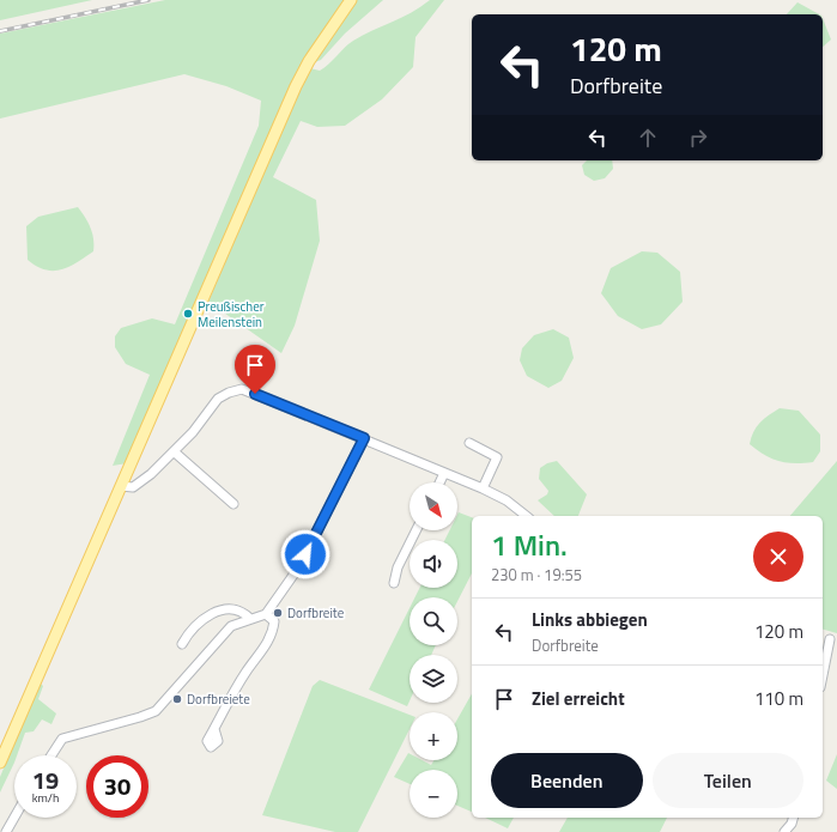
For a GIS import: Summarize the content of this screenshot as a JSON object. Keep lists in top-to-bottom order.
{
  "places": ["Preußischer Meilenstein", "Dorfbreite", "Dorfbreiete"],
  "north": "bottom right",
  "page": {
    "turn": ["120 m", "Dorfbreite"],
    "map_buttons": ["+", "−"],
    "heading": ["1 Min.", "230 m · 19:55"],
    "list": [
      {
        "name": "Links abbiegen",
        "note": "Dorfbreite",
        "value": "120 m"
      },
      {
        "name": "Ziel erreicht",
        "value": "110 m"
      }
    ],
    "buttons": ["Beenden", "Teilen"],
    "speed": "19 km/h",
    "limit": "30"
  }
}
